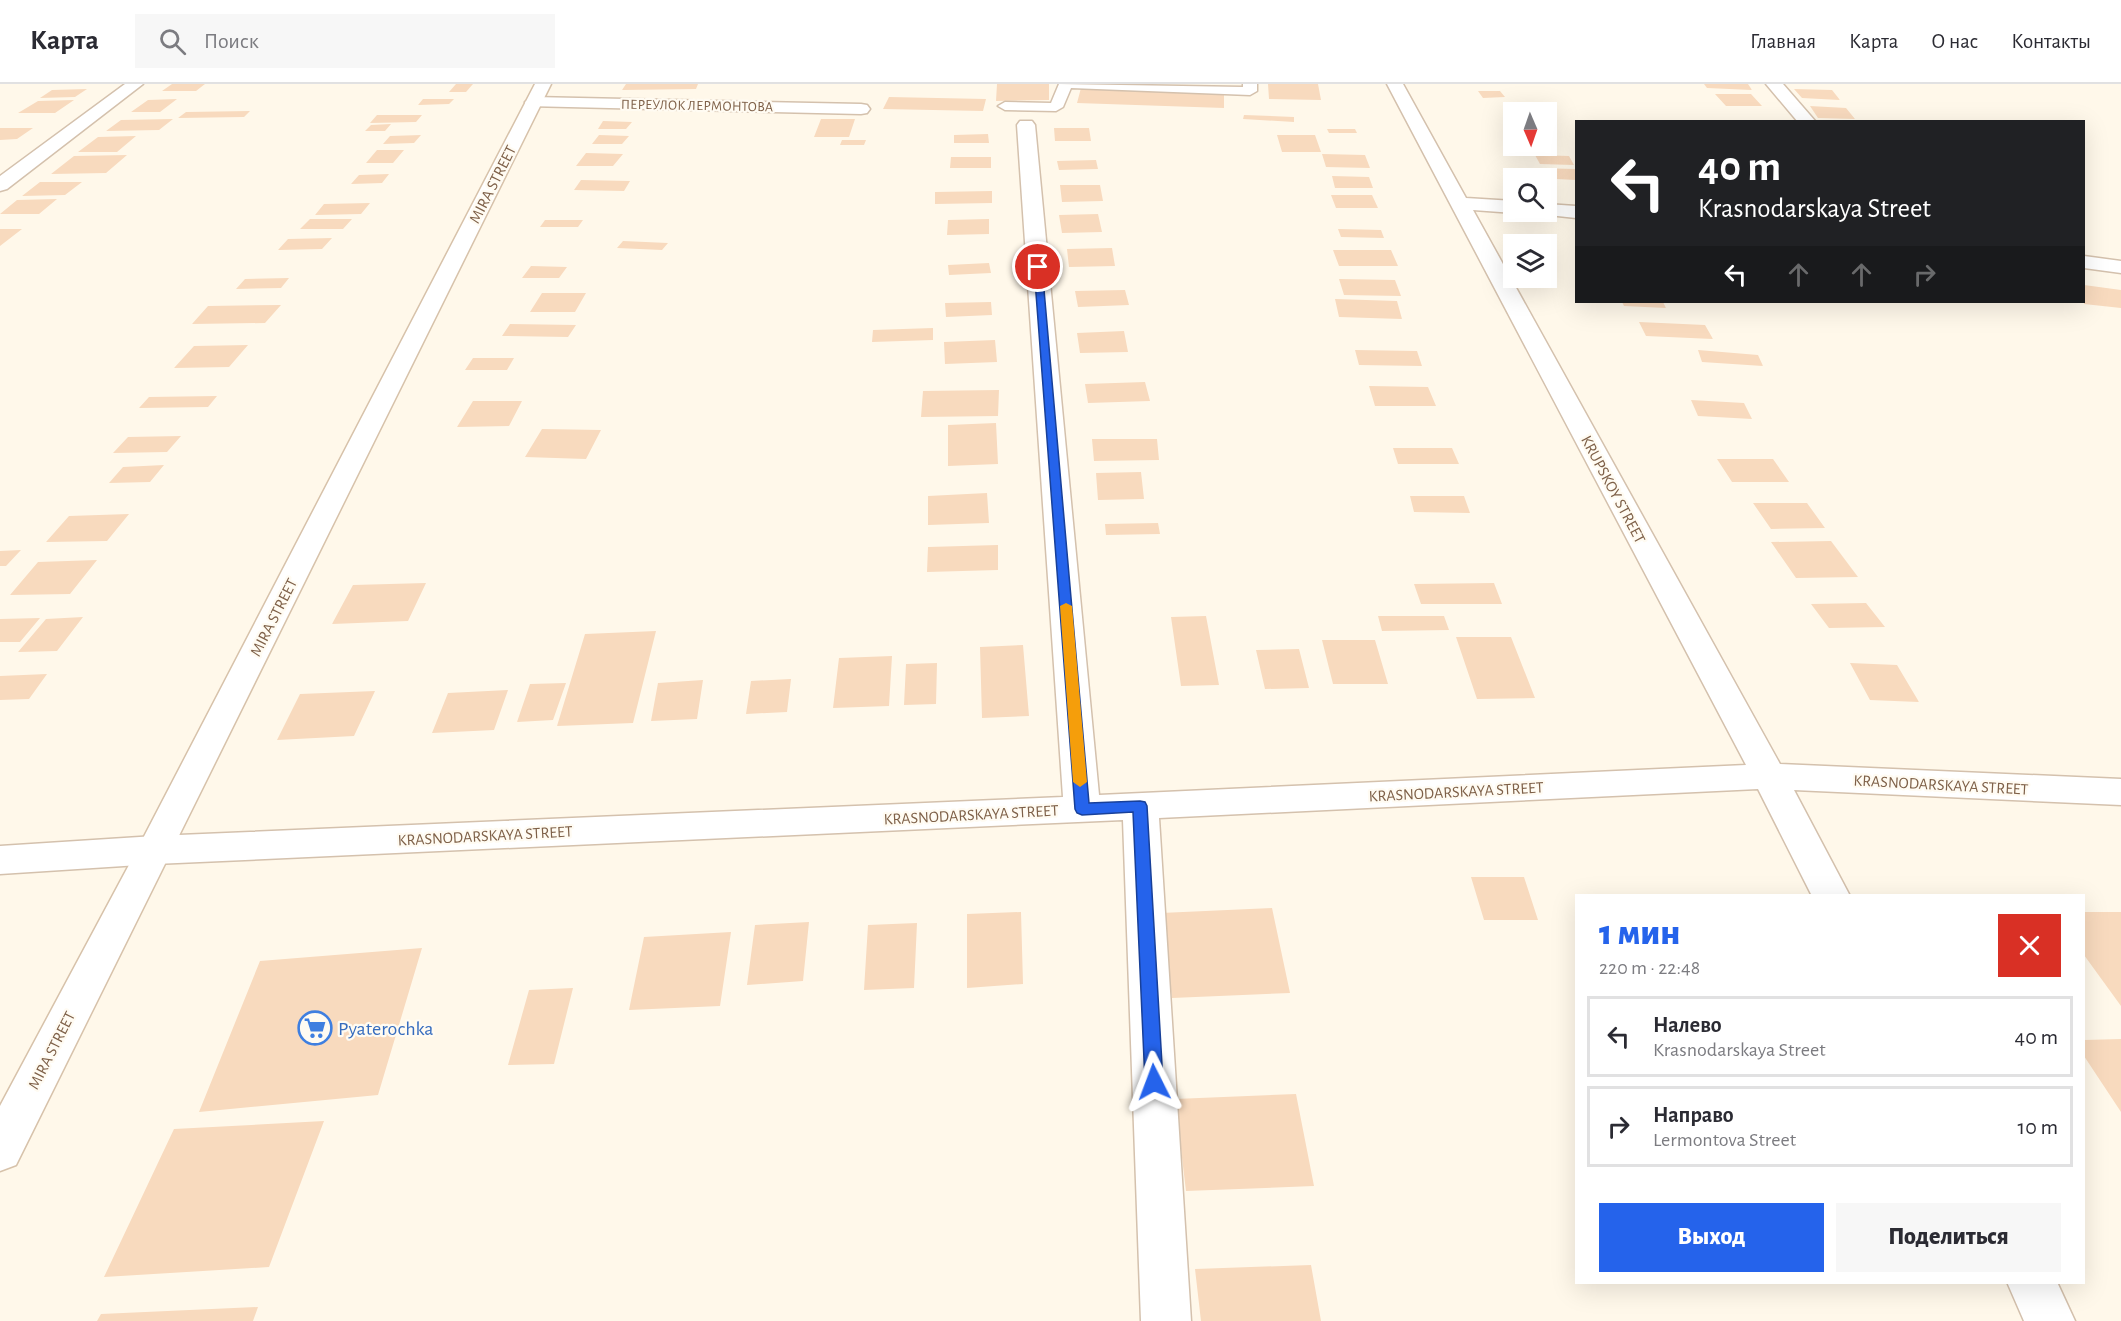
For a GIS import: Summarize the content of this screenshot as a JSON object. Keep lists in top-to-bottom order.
{
  "streets": {
    "street": [
      "ПЕРЕУЛОК ЛЕРМОНТОВА",
      "MIRA STREET",
      "KRUPSKOY STREET",
      "KRASNODARSKAYA STREET"
    ]
  },
  "crossings": [
    ["ПЕРЕУЛОК ЛЕРМОНТОВА", "MIRA STREET"],
    ["MIRA STREET", "KRASNODARSKAYA STREET"],
    ["KRUPSKOY STREET", "KRASNODARSKAYA STREET"]
  ],
  "places": {
    "supermarket": ["Pyaterochka"]
  },
  "north": "bottom",
  "page": {
    "header": "Карта",
    "search": "Поиск",
    "nav": [
      "Главная",
      "Карта",
      "О нас",
      "Контакты"
    ],
    "turn": ["40 m", "Krasnodarskaya Street"],
    "heading": ["1 мин", "220 m · 22:48"],
    "list": [
      {
        "name": "Налево",
        "note": "Krasnodarskaya Street",
        "value": "40 m"
      },
      {
        "name": "Направо",
        "note": "Lermontova Street",
        "value": "10 m"
      }
    ],
    "buttons": ["Выход", "Поделиться"]
  }
}
